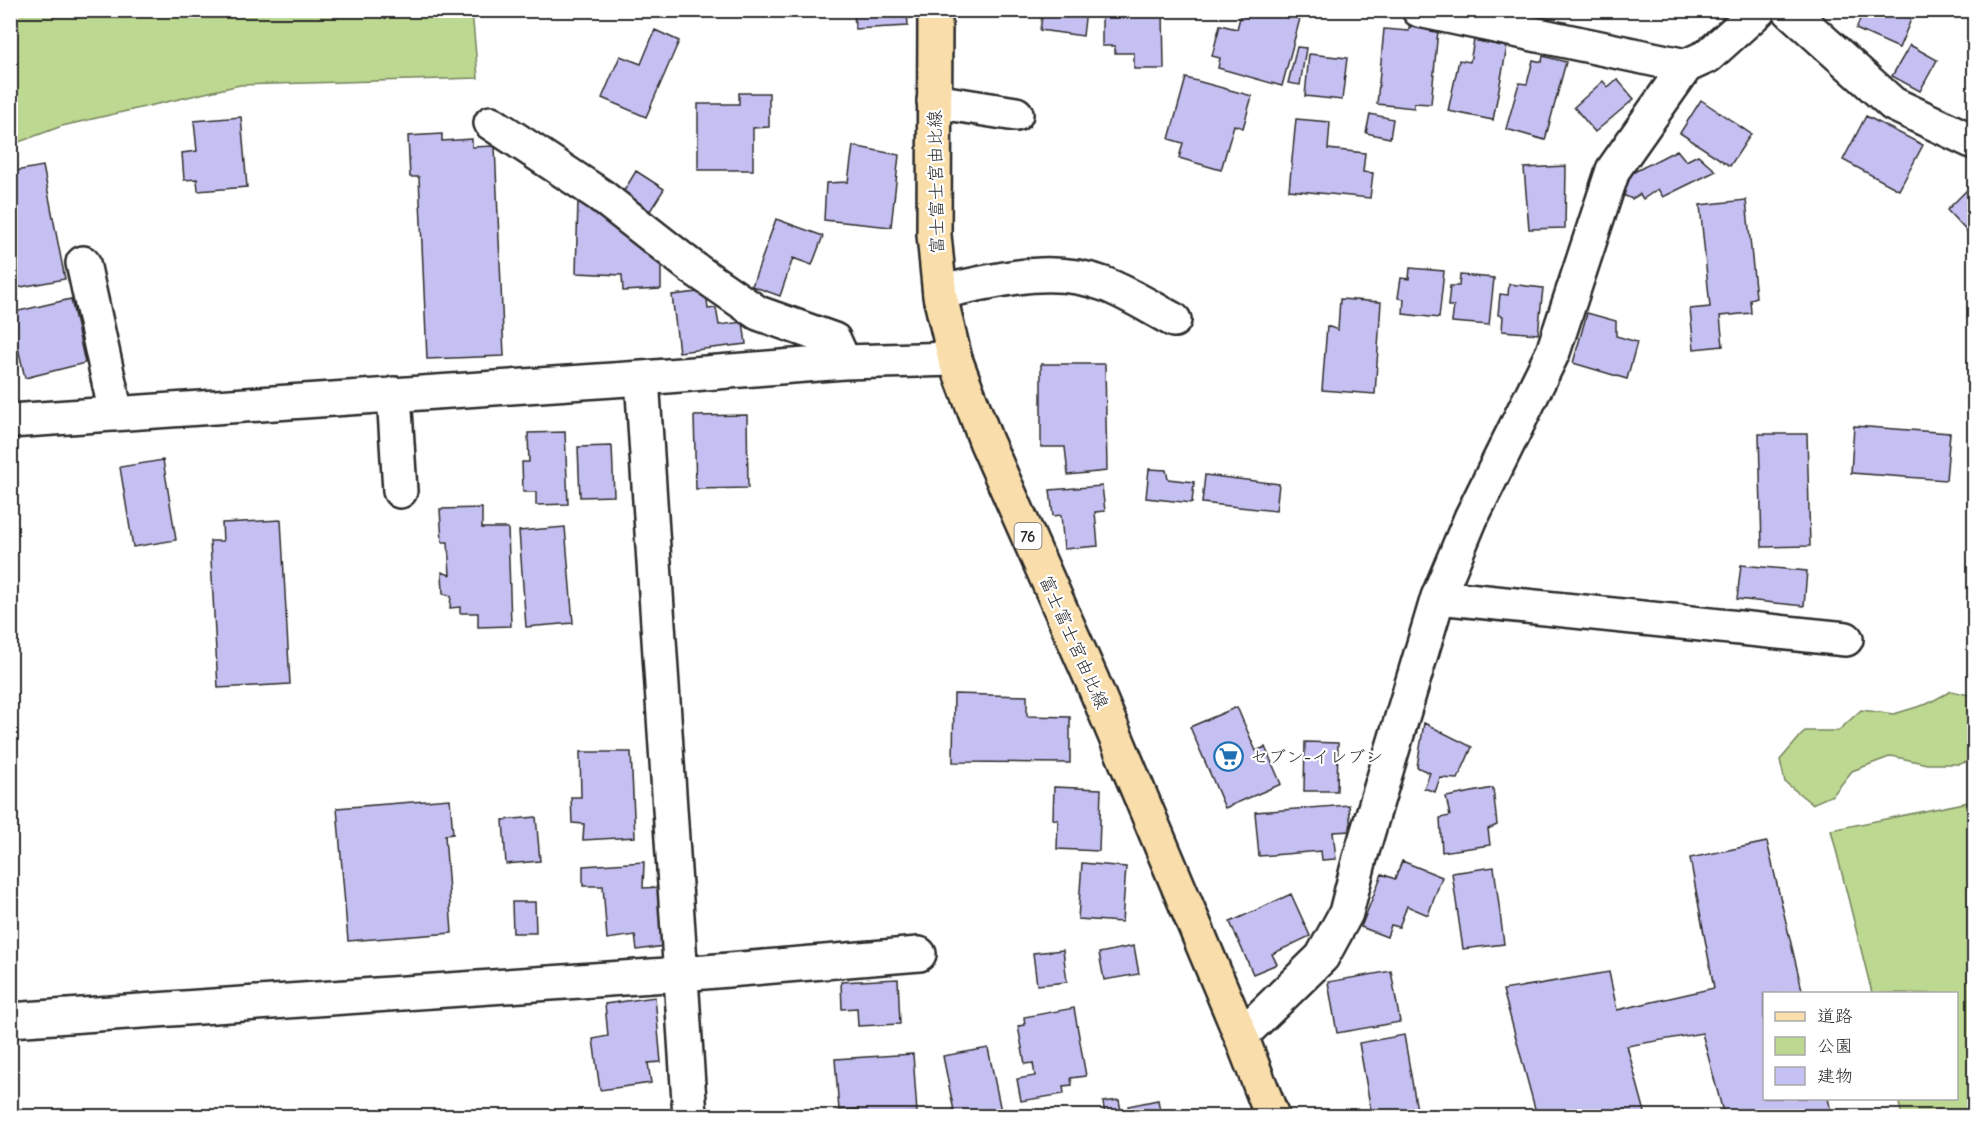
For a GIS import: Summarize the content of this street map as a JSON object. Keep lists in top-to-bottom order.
{
  "streets": {
    "main road": ["富士富士宮由比線", "76"]
  },
  "places": {
    "supermarket": ["セブン-イレブン"]
  },
  "legend": ["道路", "公園", "建物"]
}
